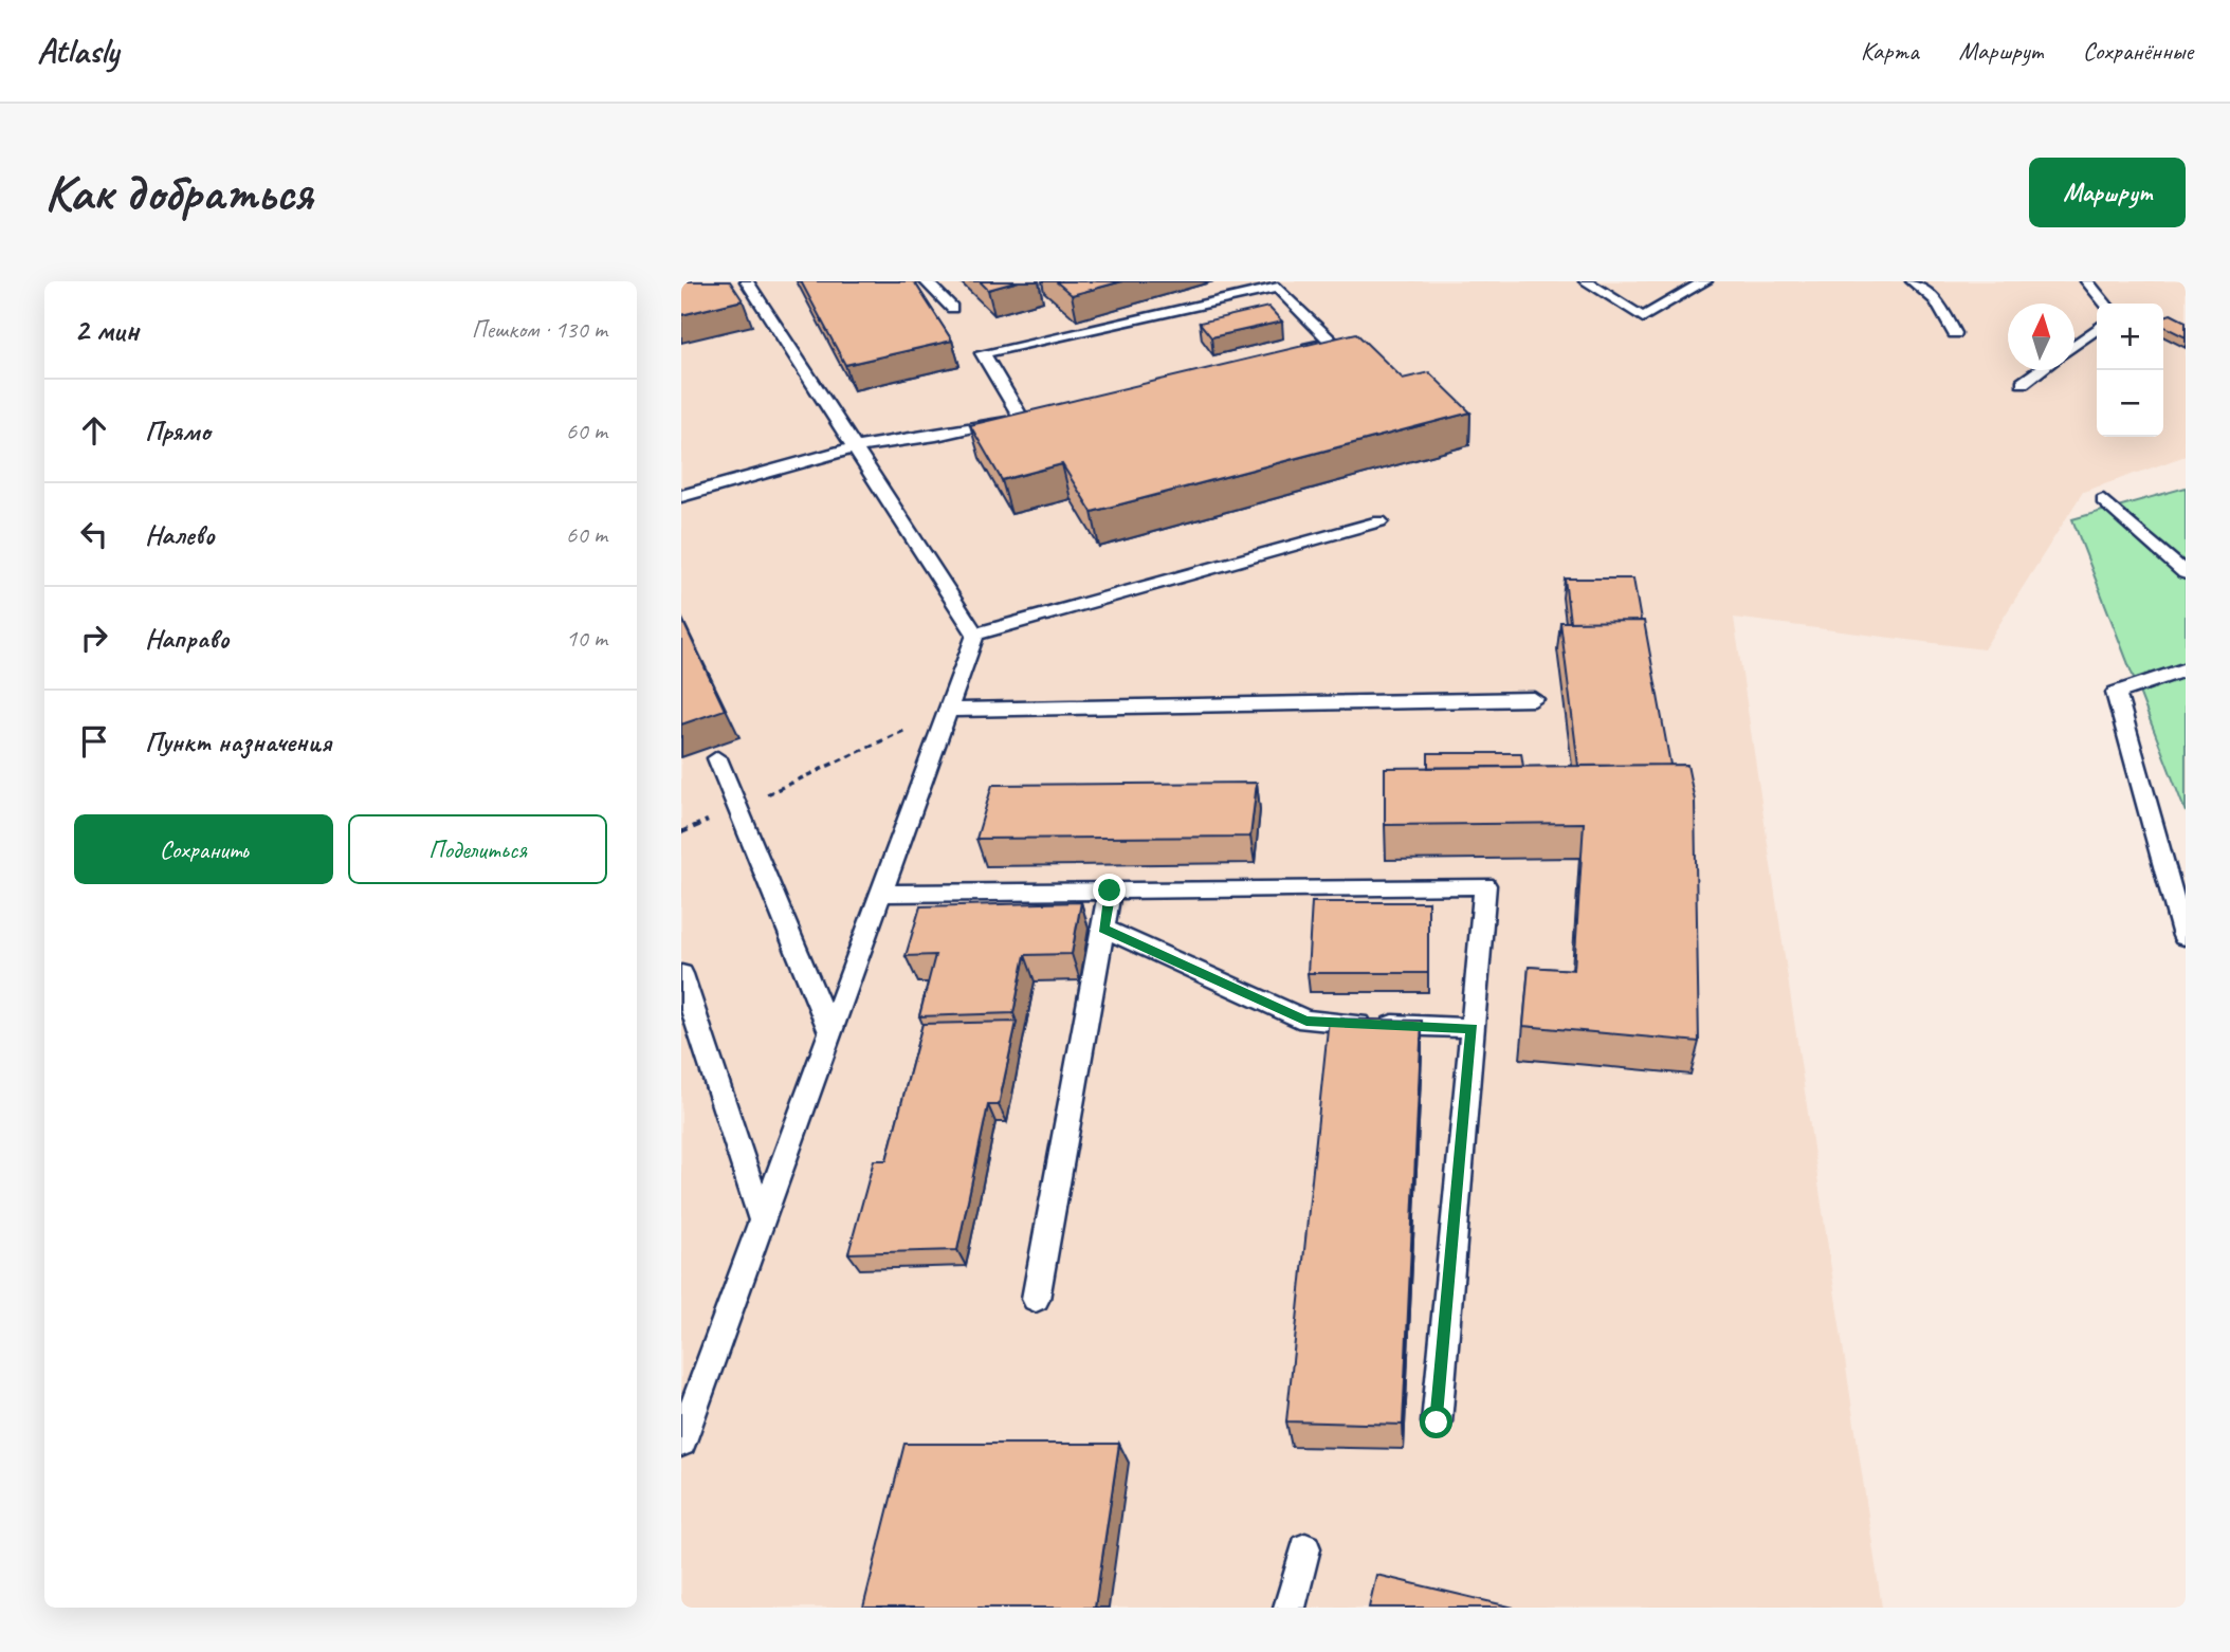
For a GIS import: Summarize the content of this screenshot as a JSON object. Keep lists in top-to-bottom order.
{
  "north": "top",
  "page": {
    "header": "Atlasly",
    "nav": ["Карта", "Маршрут", "Сохранённые"],
    "buttons": [
      "Маршрут",
      ["Сохранить", "Поделиться"]
    ],
    "title": "Как добраться",
    "heading": ["2 мин", "Пешком · 130 m"],
    "map_buttons": ["+", "−"],
    "list": [
      ["Прямо", "60 m"],
      ["Налево", "60 m"],
      ["Направо", "10 m"],
      "Пункт назначения"
    ]
  }
}
